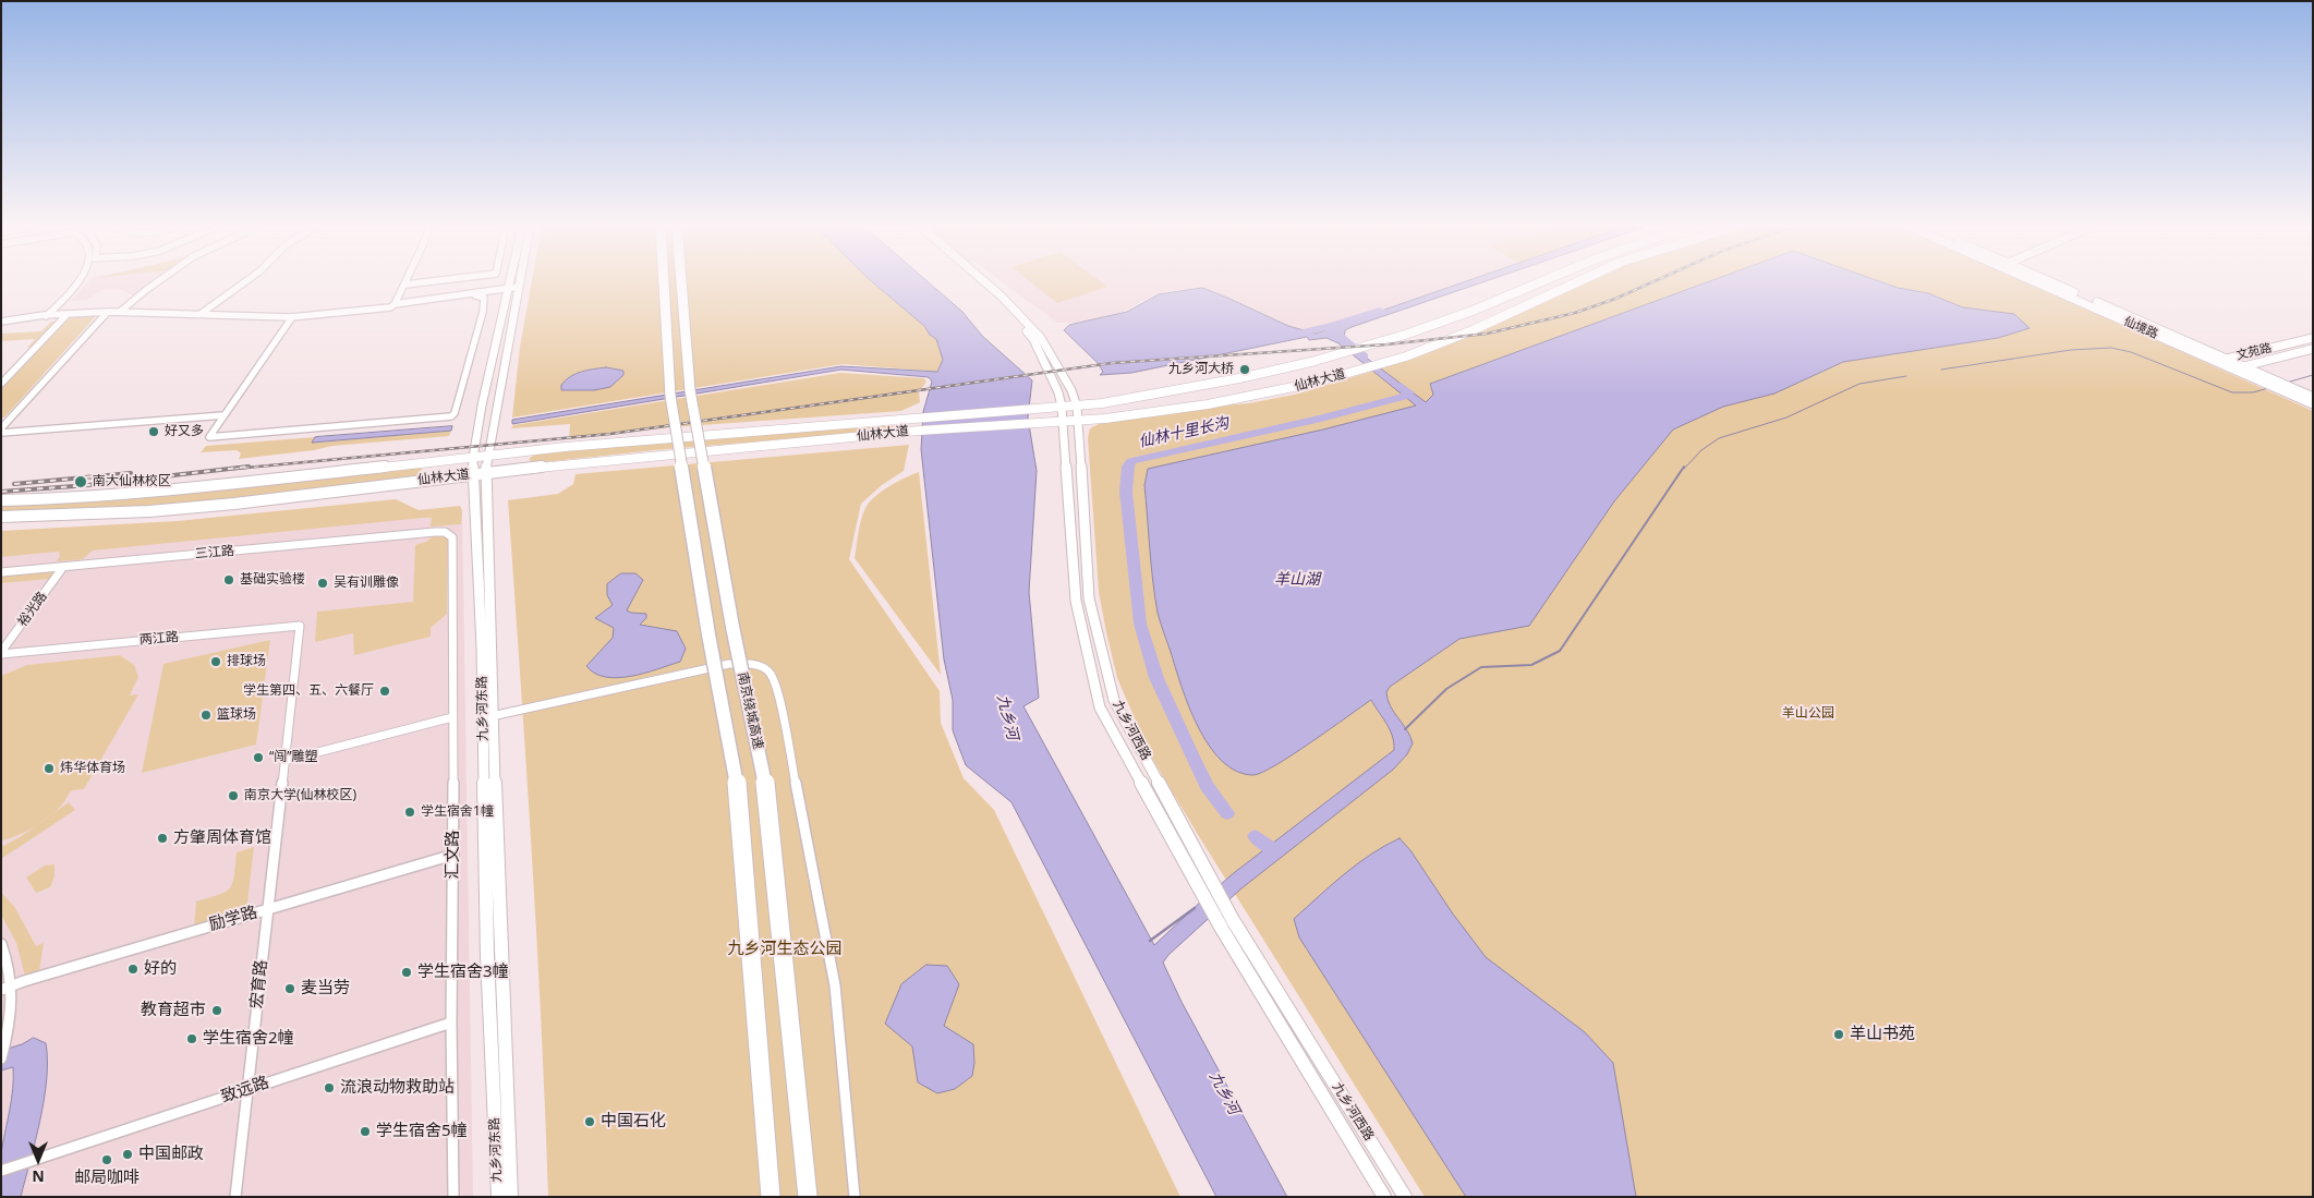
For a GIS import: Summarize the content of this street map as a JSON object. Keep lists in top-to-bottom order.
{
  "streets": {
    "highway": ["南京绕城高速"],
    "main road": [
      "仙境路",
      "文苑路",
      "仙林大道",
      "九乡河东路",
      "九乡河西路"
    ],
    "street": [
      "三江路",
      "裕光路",
      "两江路",
      "汇文路",
      "励学路",
      "宏育路",
      "致远路"
    ]
  },
  "crossings": [
    ["仙境路", "文苑路"],
    ["仙林大道", "九乡河东路"],
    ["仙林大道", "九乡河西路"],
    ["三江路", "裕光路"],
    ["三江路", "汇文路"],
    ["裕光路", "两江路"],
    ["两江路", "宏育路"],
    ["汇文路", "励学路"],
    ["汇文路", "致远路"],
    ["励学路", "宏育路"],
    ["宏育路", "致远路"]
  ],
  "water": ["仙林十里长沟", "羊山湖", "九乡河"],
  "parks": ["羊山公园", "九乡河生态公园"],
  "places": [
    "九乡河大桥",
    "好又多",
    "南大仙林校区",
    "基础实验楼",
    "吴有训雕像",
    "排球场",
    "学生第四、五、六餐厅",
    "篮球场",
    "“闯”雕塑",
    "炜华体育场",
    "南京大学(仙林校区)",
    "学生宿舍1幢",
    "方肇周体育馆",
    "好的",
    "学生宿舍3幢",
    "麦当劳",
    "教育超市",
    "羊山书苑",
    "学生宿舍2幢",
    "流浪动物救助站",
    "中国石化",
    "学生宿舍5幢",
    "中国邮政",
    "邮局咖啡"
  ],
  "north": "bottom"
}
